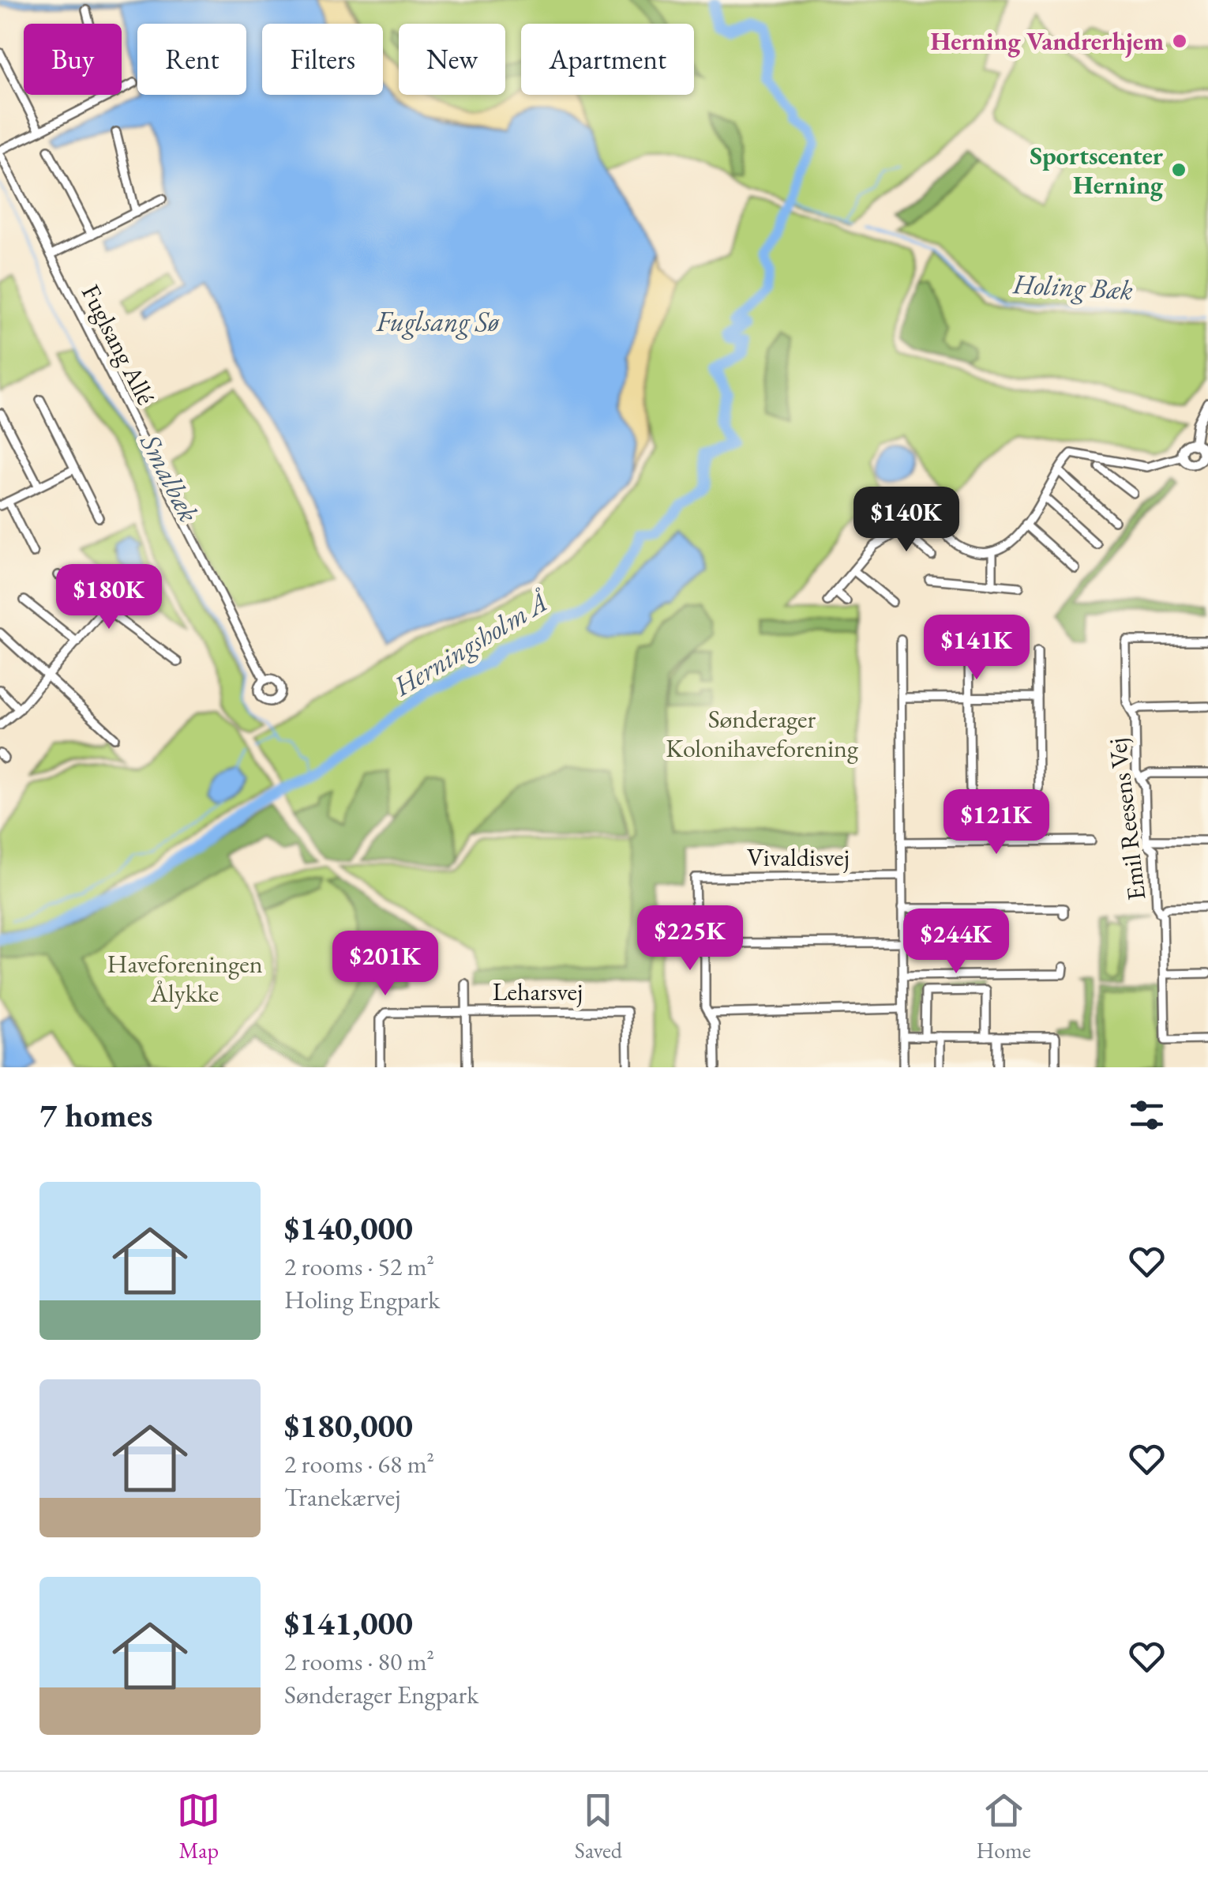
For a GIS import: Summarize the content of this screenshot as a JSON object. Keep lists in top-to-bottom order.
{
  "streets": {
    "street": [
      "Fuglsang Allé",
      "Emil Reesens Vej",
      "Vivaldisvej",
      "Leharsvej"
    ]
  },
  "water": [
    "Holing Bæk",
    "Fuglsang Sø",
    "Smalbæk",
    "Herningsholm Å"
  ],
  "parks": ["Sønderager Kolonihaveforening", "Haveforeningen Ålykke"],
  "places": ["Herning Vandrerhjem", "Sportscenter Herning"],
  "page": {
    "chip": [
      "Buy",
      "Rent",
      "Filters",
      "New",
      "Apartment"
    ],
    "price": [
      "$140K",
      "$180K",
      "$141K",
      "$121K",
      "$225K",
      "$244K",
      "$201K"
    ],
    "heading": "7 homes",
    "list": [
      {
        "name": "$140,000",
        "note": "2 rooms · 52 m² · Holing Engpark"
      },
      {
        "name": "$180,000",
        "note": "2 rooms · 68 m² · Tranekærvej"
      },
      {
        "name": "$141,000",
        "note": "2 rooms · 80 m² · Sønderager Engpark"
      }
    ],
    "tabs": ["Map", "Saved", "Home"]
  }
}
